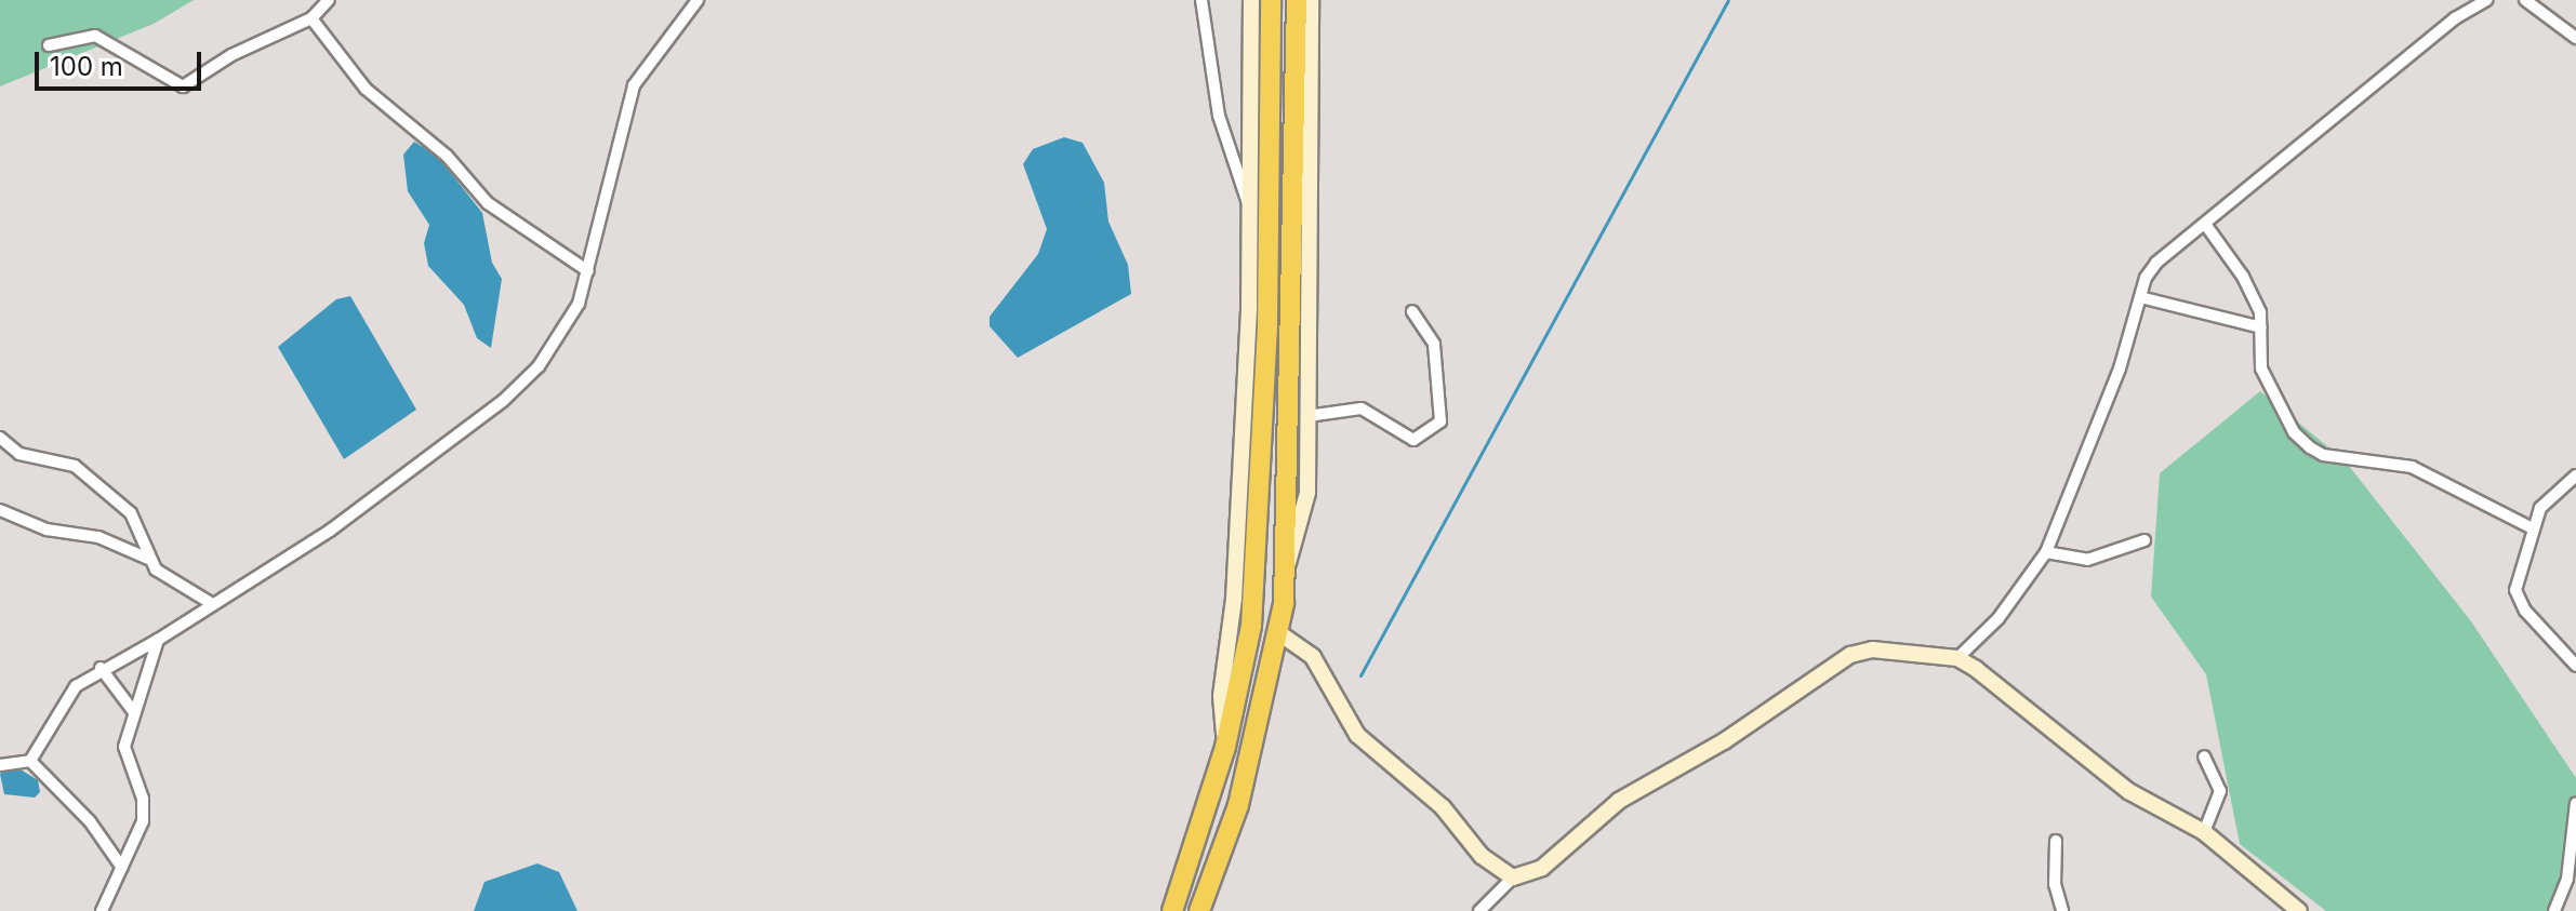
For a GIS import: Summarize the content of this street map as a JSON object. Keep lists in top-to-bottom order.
{
  "scale_bar": "100 m"
}
